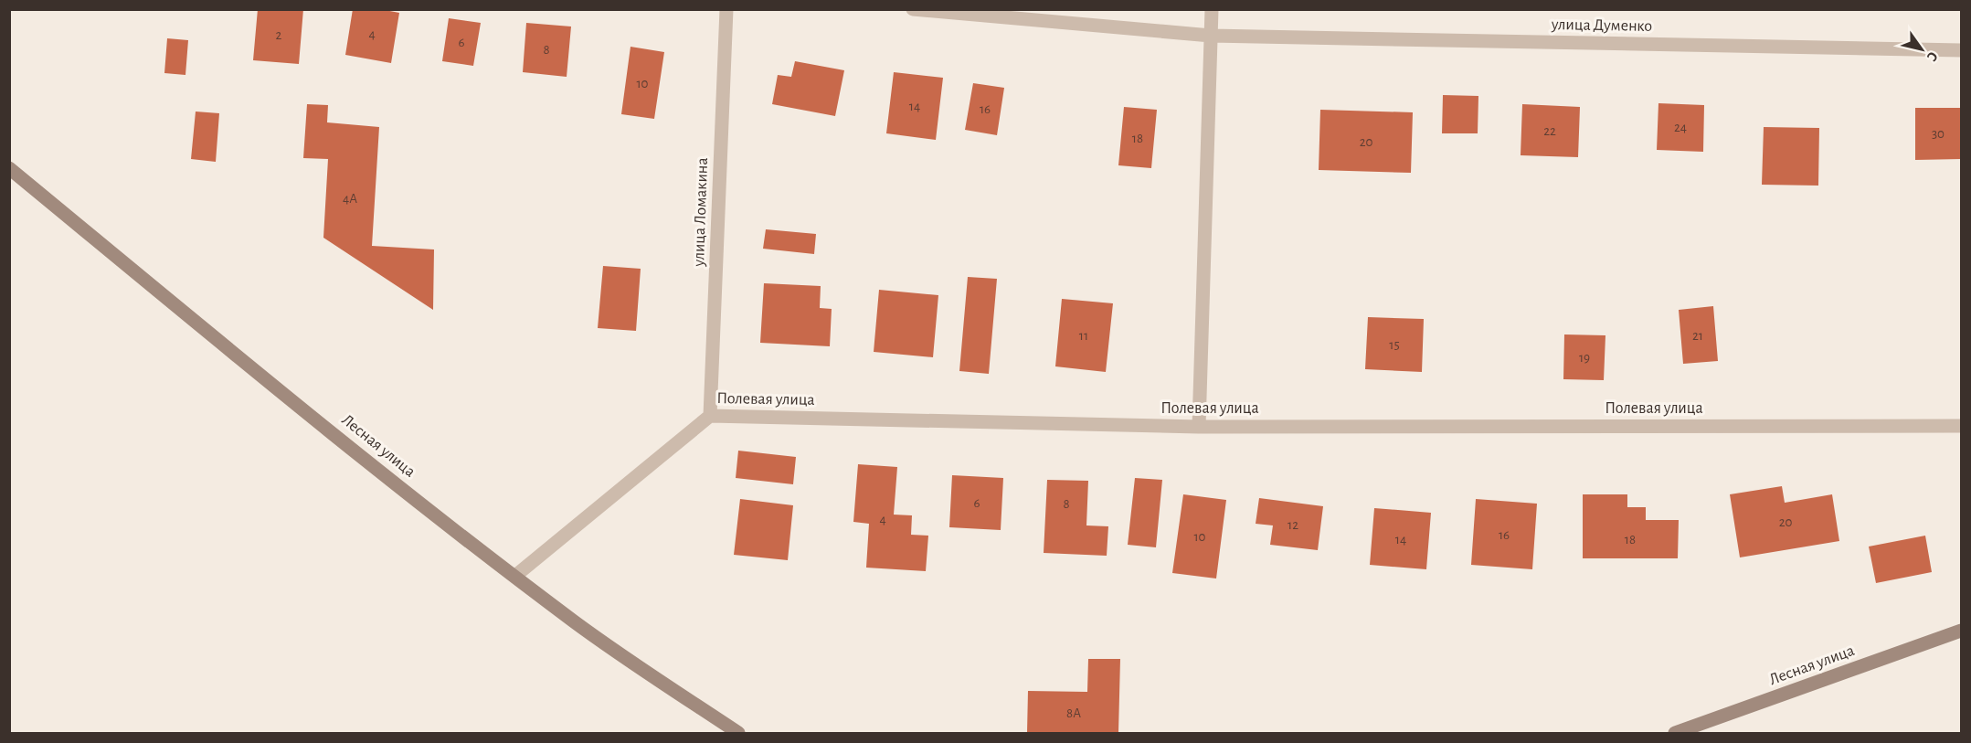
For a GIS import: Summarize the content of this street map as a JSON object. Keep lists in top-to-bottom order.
{
  "streets": {
    "street": [
      "улица Думенко",
      "улица Ломакина",
      "Полевая улица",
      "Лесная улица"
    ]
  },
  "crossings": [
    ["улица Ломакина", "Полевая улица"],
    ["Полевая улица", "Лесная улица"]
  ],
  "house_numbers": [
    "4",
    "2",
    "6",
    "8",
    "10",
    "14",
    "16",
    "24",
    "22",
    "30",
    "18",
    "20",
    "4А",
    "11",
    "21",
    "15",
    "19",
    "6",
    "8",
    "4",
    "20",
    "12",
    "16",
    "10",
    "14",
    "18",
    "8А"
  ],
  "north": "bottom right"
}
